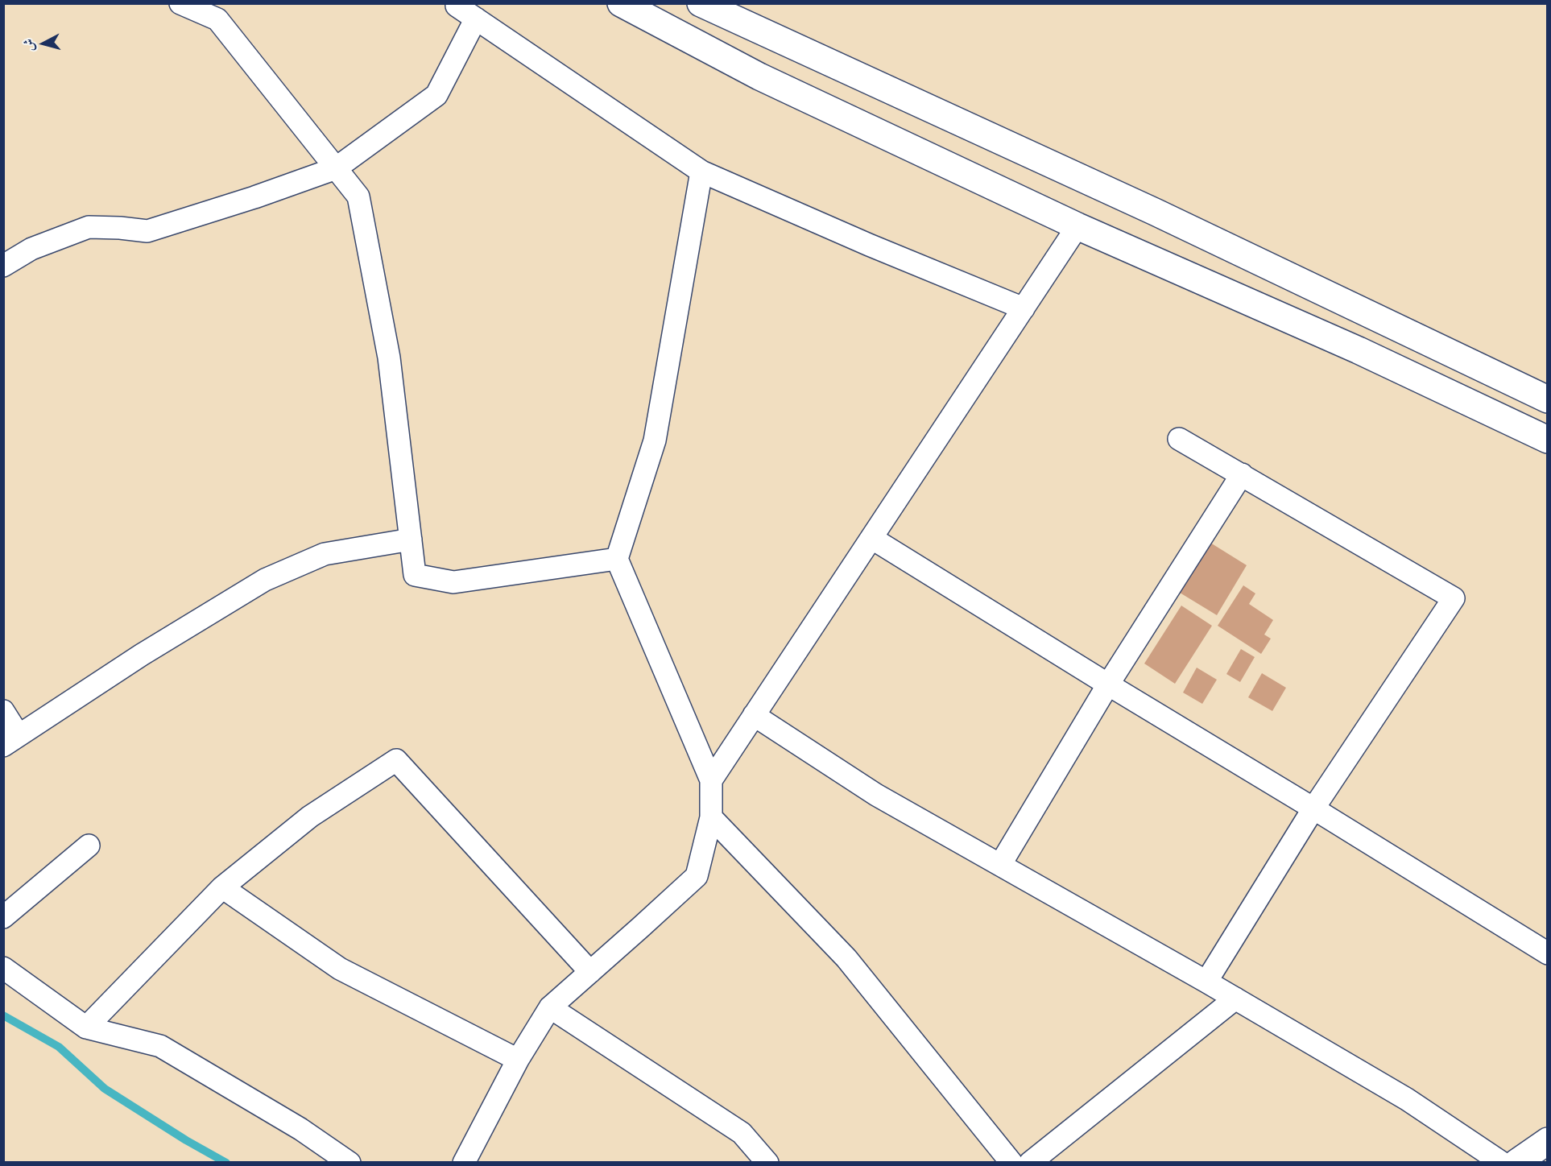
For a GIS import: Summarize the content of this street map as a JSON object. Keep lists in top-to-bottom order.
{
  "north": "left"
}
